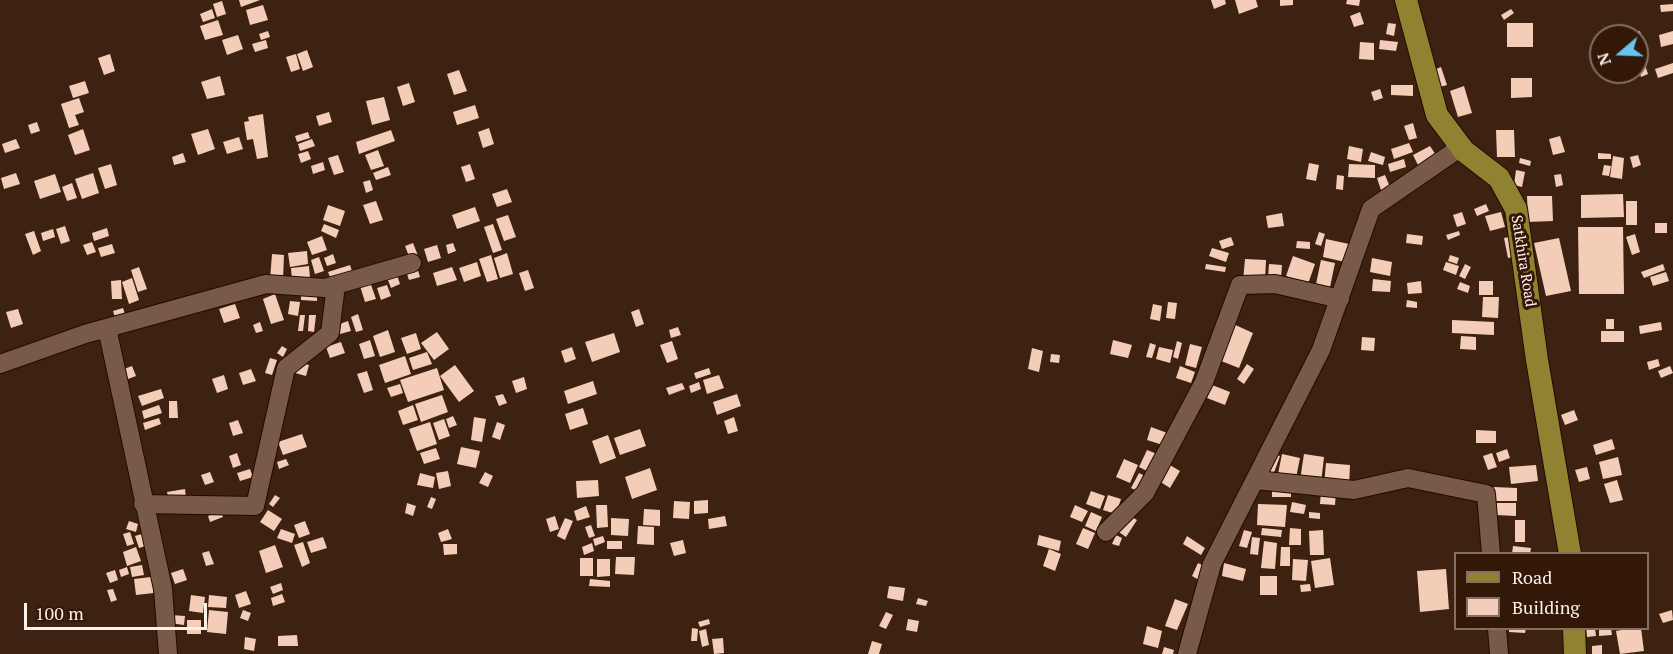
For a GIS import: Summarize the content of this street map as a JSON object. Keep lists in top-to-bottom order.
{
  "streets": {
    "main road": ["Satkhira Road"]
  },
  "legend": ["Road", "Building"],
  "scale_bar": "100 m",
  "north": "left"
}
